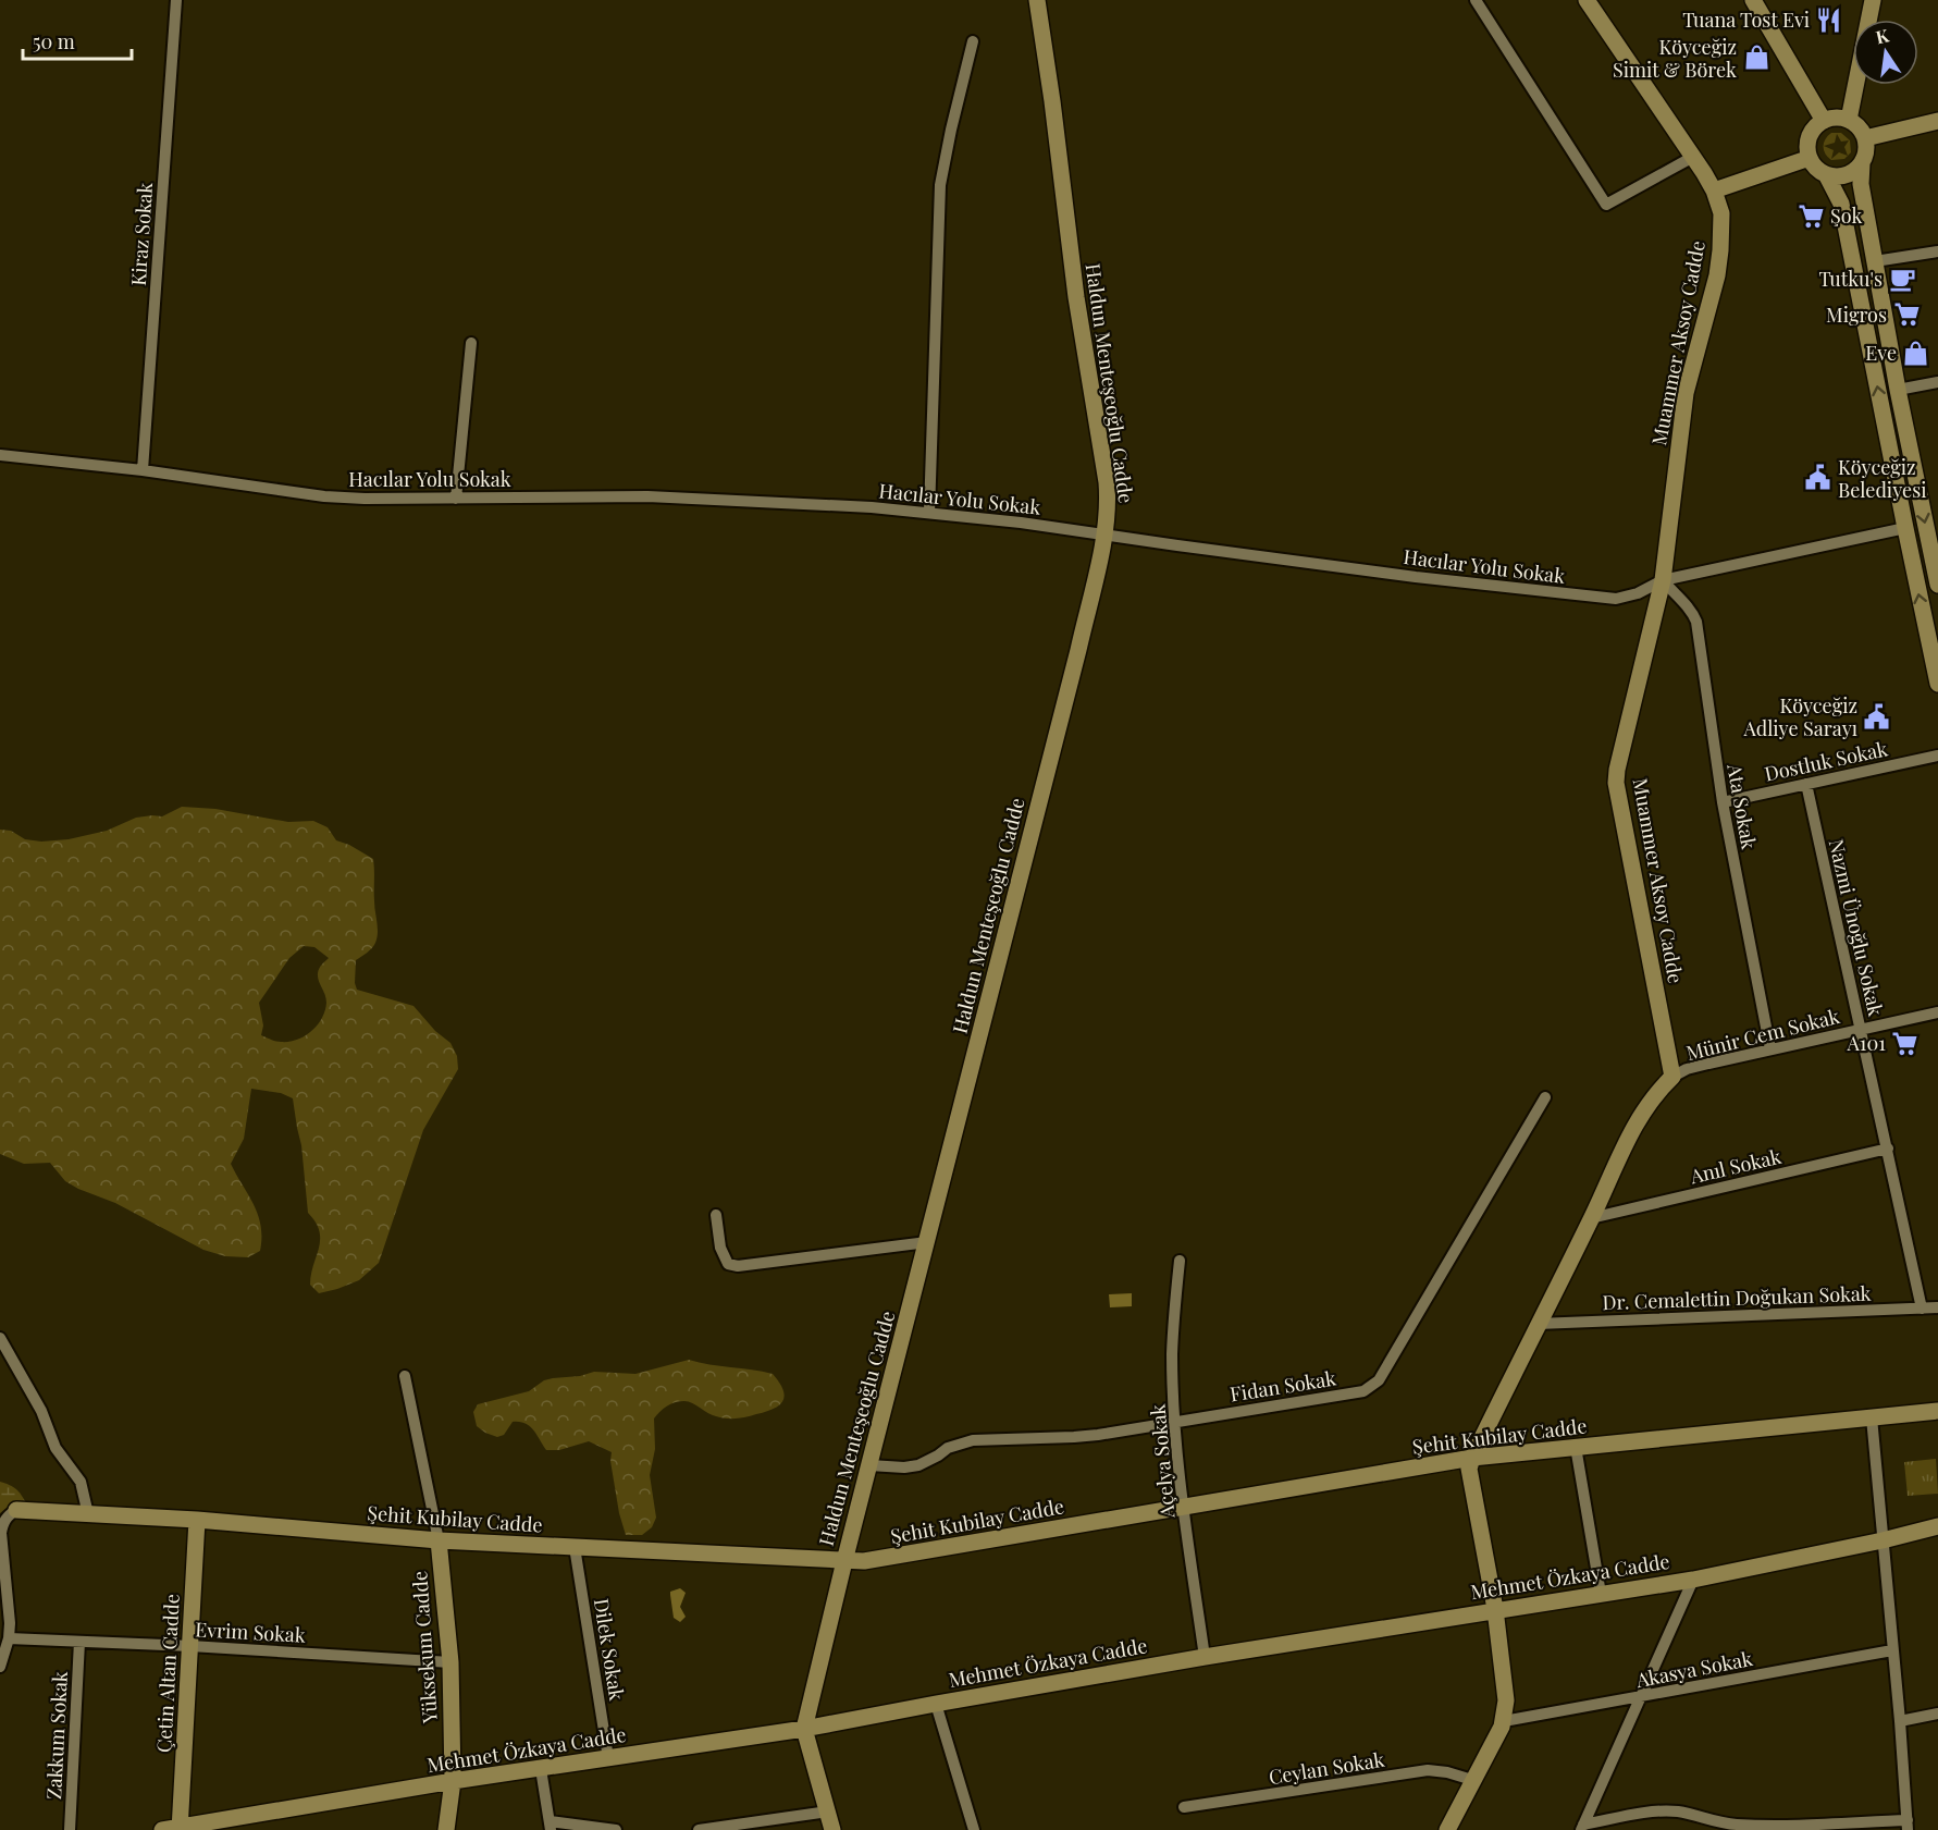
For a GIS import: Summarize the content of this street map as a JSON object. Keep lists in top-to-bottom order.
{
  "streets": {
    "street": [
      "Kiraz Sokak",
      "Muammer Aksoy Cadde",
      "Haldun Menteşeoğlu Cadde",
      "Hacılar Yolu Sokak",
      "Dostluk Sokak",
      "Ata Sokak",
      "Nazmi Ünoğlu Sokak",
      "Münir Cem Sokak",
      "Anıl Sokak",
      "Dr. Cemalettin Doğukan Sokak",
      "Fidan Sokak",
      "Şehit Kubilay Cadde",
      "Açelya Sokak",
      "Mehmet Özkaya Cadde",
      "Evrim Sokak",
      "Yüksekum Cadde",
      "Dilek Sokak",
      "Akasya Sokak",
      "Çetin Altan Cadde",
      "Zakkum Sokak",
      "Ceylan Sokak"
    ]
  },
  "crossings": [
    ["Kiraz Sokak", "Hacılar Yolu Sokak"],
    ["Muammer Aksoy Cadde", "Hacılar Yolu Sokak"],
    ["Muammer Aksoy Cadde", "Ata Sokak"],
    ["Muammer Aksoy Cadde", "Münir Cem Sokak"],
    ["Haldun Menteşeoğlu Cadde", "Hacılar Yolu Sokak"],
    ["Haldun Menteşeoğlu Cadde", "Fidan Sokak"],
    ["Haldun Menteşeoğlu Cadde", "Şehit Kubilay Cadde"],
    ["Haldun Menteşeoğlu Cadde", "Mehmet Özkaya Cadde"],
    ["Hacılar Yolu Sokak", "Ata Sokak"],
    ["Dostluk Sokak", "Ata Sokak"],
    ["Dostluk Sokak", "Nazmi Ünoğlu Sokak"],
    ["Ata Sokak", "Münir Cem Sokak"],
    ["Nazmi Ünoğlu Sokak", "Münir Cem Sokak"],
    ["Nazmi Ünoğlu Sokak", "Anıl Sokak"],
    ["Nazmi Ünoğlu Sokak", "Dr. Cemalettin Doğukan Sokak"],
    ["Fidan Sokak", "Açelya Sokak"],
    ["Şehit Kubilay Cadde", "Açelya Sokak"],
    ["Şehit Kubilay Cadde", "Yüksekum Cadde"],
    ["Şehit Kubilay Cadde", "Dilek Sokak"],
    ["Şehit Kubilay Cadde", "Çetin Altan Cadde"],
    ["Açelya Sokak", "Mehmet Özkaya Cadde"],
    ["Mehmet Özkaya Cadde", "Yüksekum Cadde"],
    ["Mehmet Özkaya Cadde", "Dilek Sokak"],
    ["Mehmet Özkaya Cadde", "Çetin Altan Cadde"],
    ["Evrim Sokak", "Yüksekum Cadde"],
    ["Evrim Sokak", "Çetin Altan Cadde"],
    ["Evrim Sokak", "Zakkum Sokak"]
  ],
  "places": {
    "restaurant": ["Tuana Tost Evi"],
    "shop": ["Köyceğiz Simit & Börek", "Eve"],
    "supermarket": ["Şok", "Migros", "A101"],
    "cafe": ["Tutku's"],
    "public building": ["Köyceğiz Belediyesi", "Köyceğiz Adliye Sarayı"]
  },
  "scale_bar": "50 m",
  "north": "top"
}
